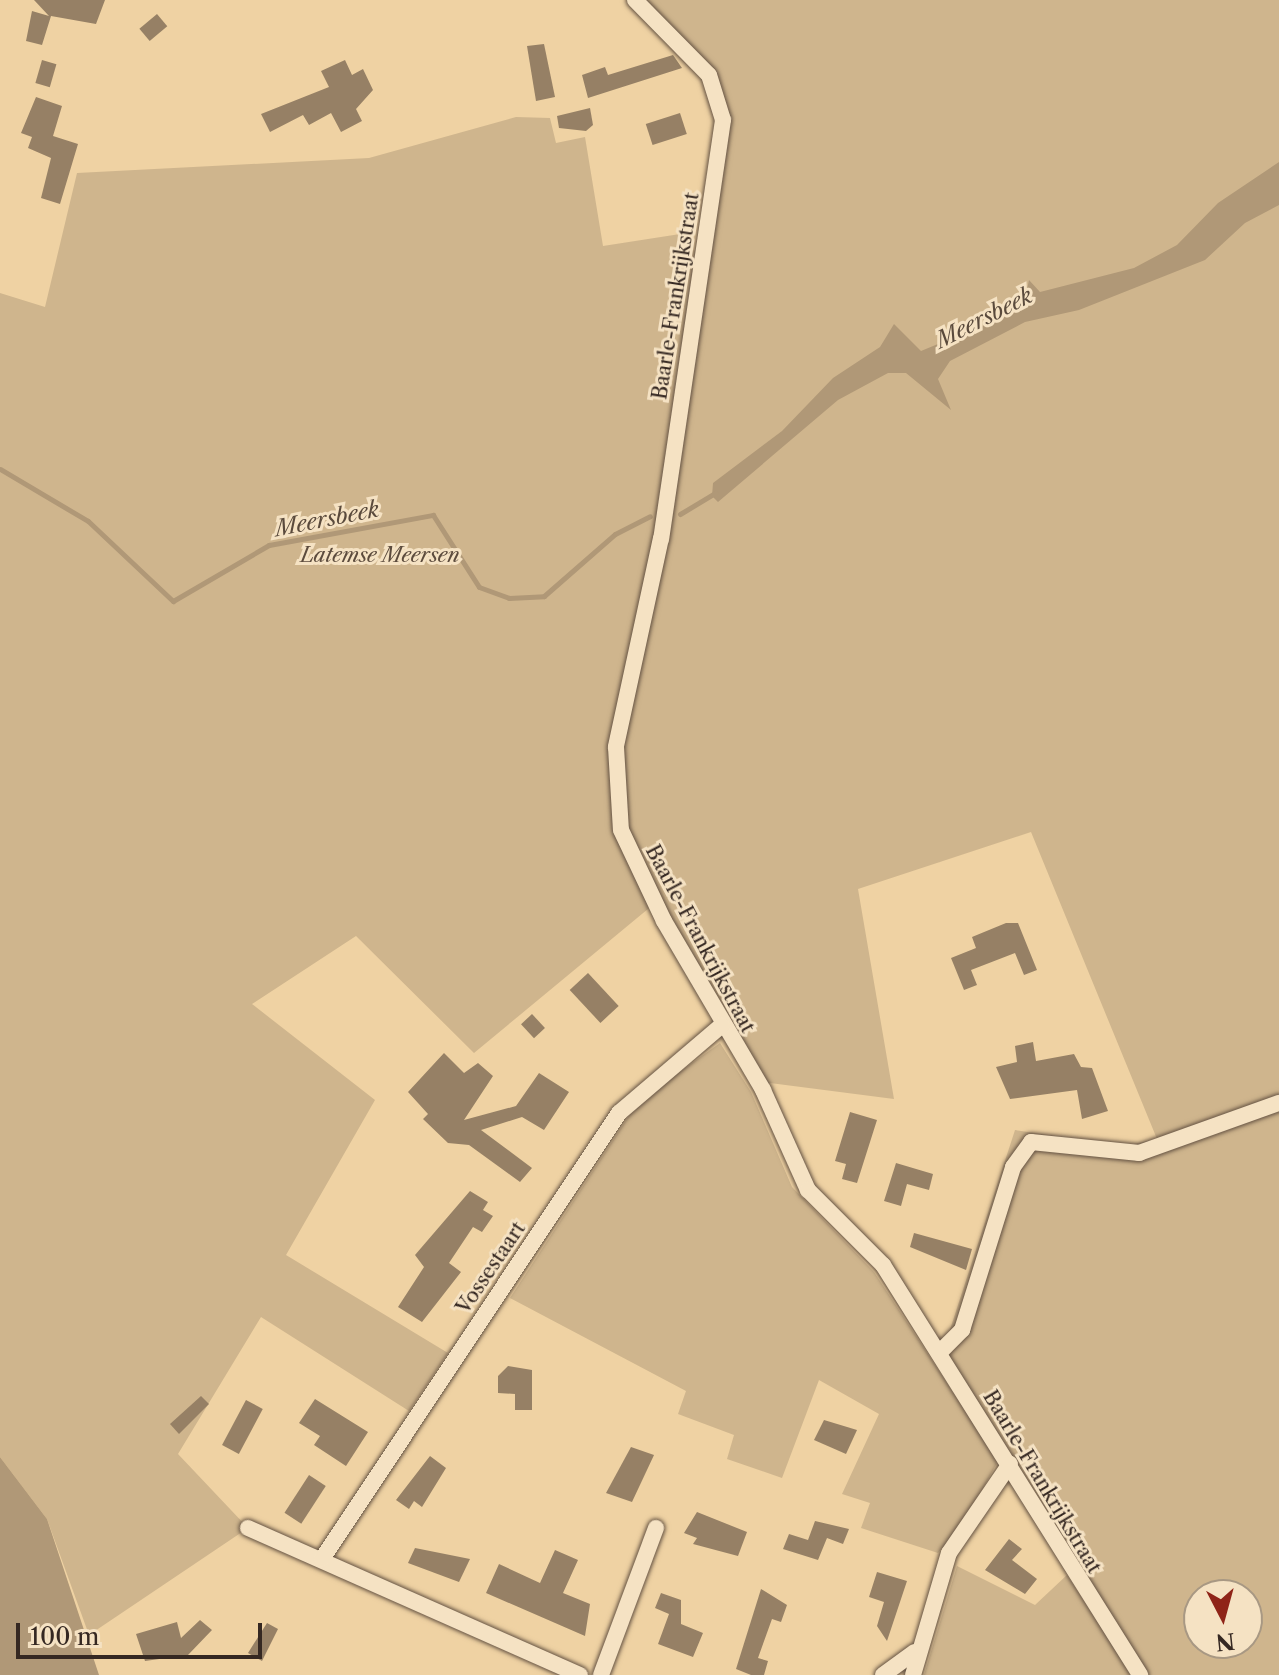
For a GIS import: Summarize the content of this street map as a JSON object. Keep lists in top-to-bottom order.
{
  "streets": {
    "street": ["Baarle-Frankrijkstraat", "Vossestaart"]
  },
  "crossings": [
    ["Baarle-Frankrijkstraat", "Vossestaart"]
  ],
  "water": ["Meersbeek"],
  "parks": ["Latemse Meersen"],
  "scale_bar": "100 m",
  "north": "bottom"
}
